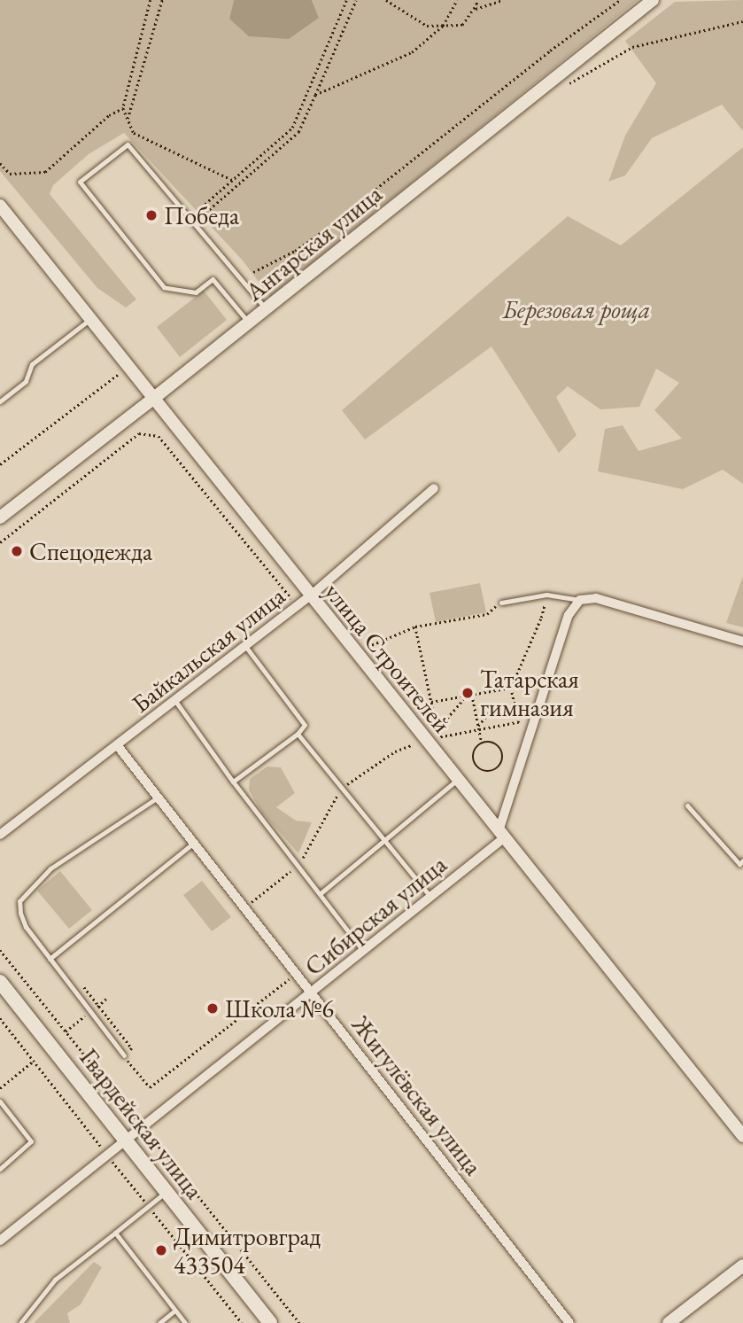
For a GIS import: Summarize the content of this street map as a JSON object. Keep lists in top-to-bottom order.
{
  "streets": {
    "main road": ["Гвардейская улица"],
    "street": [
      "Ангарская улица",
      "Байкальская улица",
      "улица Строителей",
      "Сибирская улица",
      "Жигулёвская улица"
    ]
  },
  "crossings": [
    ["Ангарская улица", "улица Строителей"],
    ["Байкальская улица", "улица Строителей"],
    ["Байкальская улица", "Жигулёвская улица"],
    ["улица Строителей", "Сибирская улица"],
    ["Сибирская улица", "Жигулёвская улица"],
    ["Сибирская улица", "Гвардейская улица"]
  ],
  "parks": ["Березовая роща"],
  "places": [
    "Победа",
    "Спецодежда",
    "Татарская гимназия",
    "Школа №6",
    "Димитровград 433504"
  ]
}
